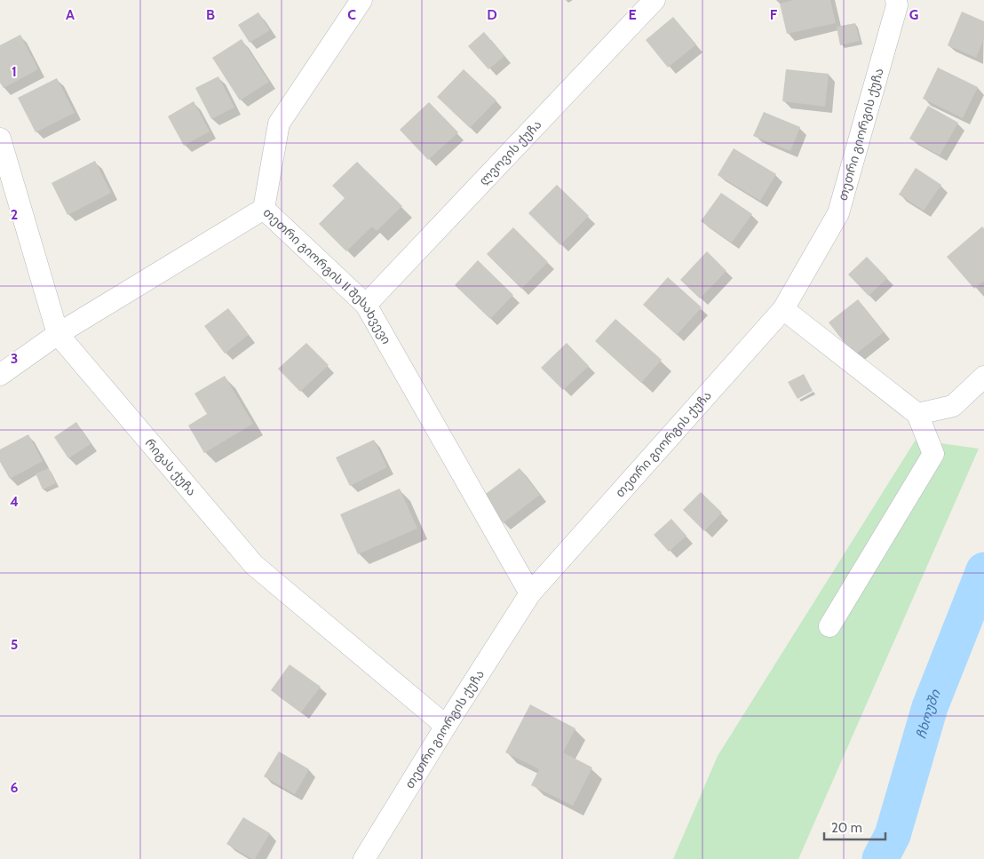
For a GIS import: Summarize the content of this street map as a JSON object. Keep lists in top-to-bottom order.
{
  "streets": {
    "street": [
      "თეთრი გიორგის ქუჩა",
      "ლვოვის ქუჩა",
      "თეთრი გიორგის II შესახვევი",
      "რიგას ქუჩა"
    ]
  },
  "crossings": [
    ["თეთრი გიორგის ქუჩა", "თეთრი გიორგის II შესახვევი"],
    ["თეთრი გიორგის ქუჩა", "რიგას ქუჩა"],
    ["ლვოვის ქუჩა", "თეთრი გიორგის II შესახვევი"],
    ["თეთრი გიორგის II შესახვევი", "რიგას ქუჩა"]
  ],
  "water": ["ჩხოუში"],
  "scale_bar": "20 m",
  "grid": {
    "columns": [
      "A",
      "B",
      "C",
      "D",
      "E",
      "F",
      "G"
    ],
    "rows": [
      "1",
      "2",
      "3",
      "4",
      "5",
      "6"
    ]
  }
}
